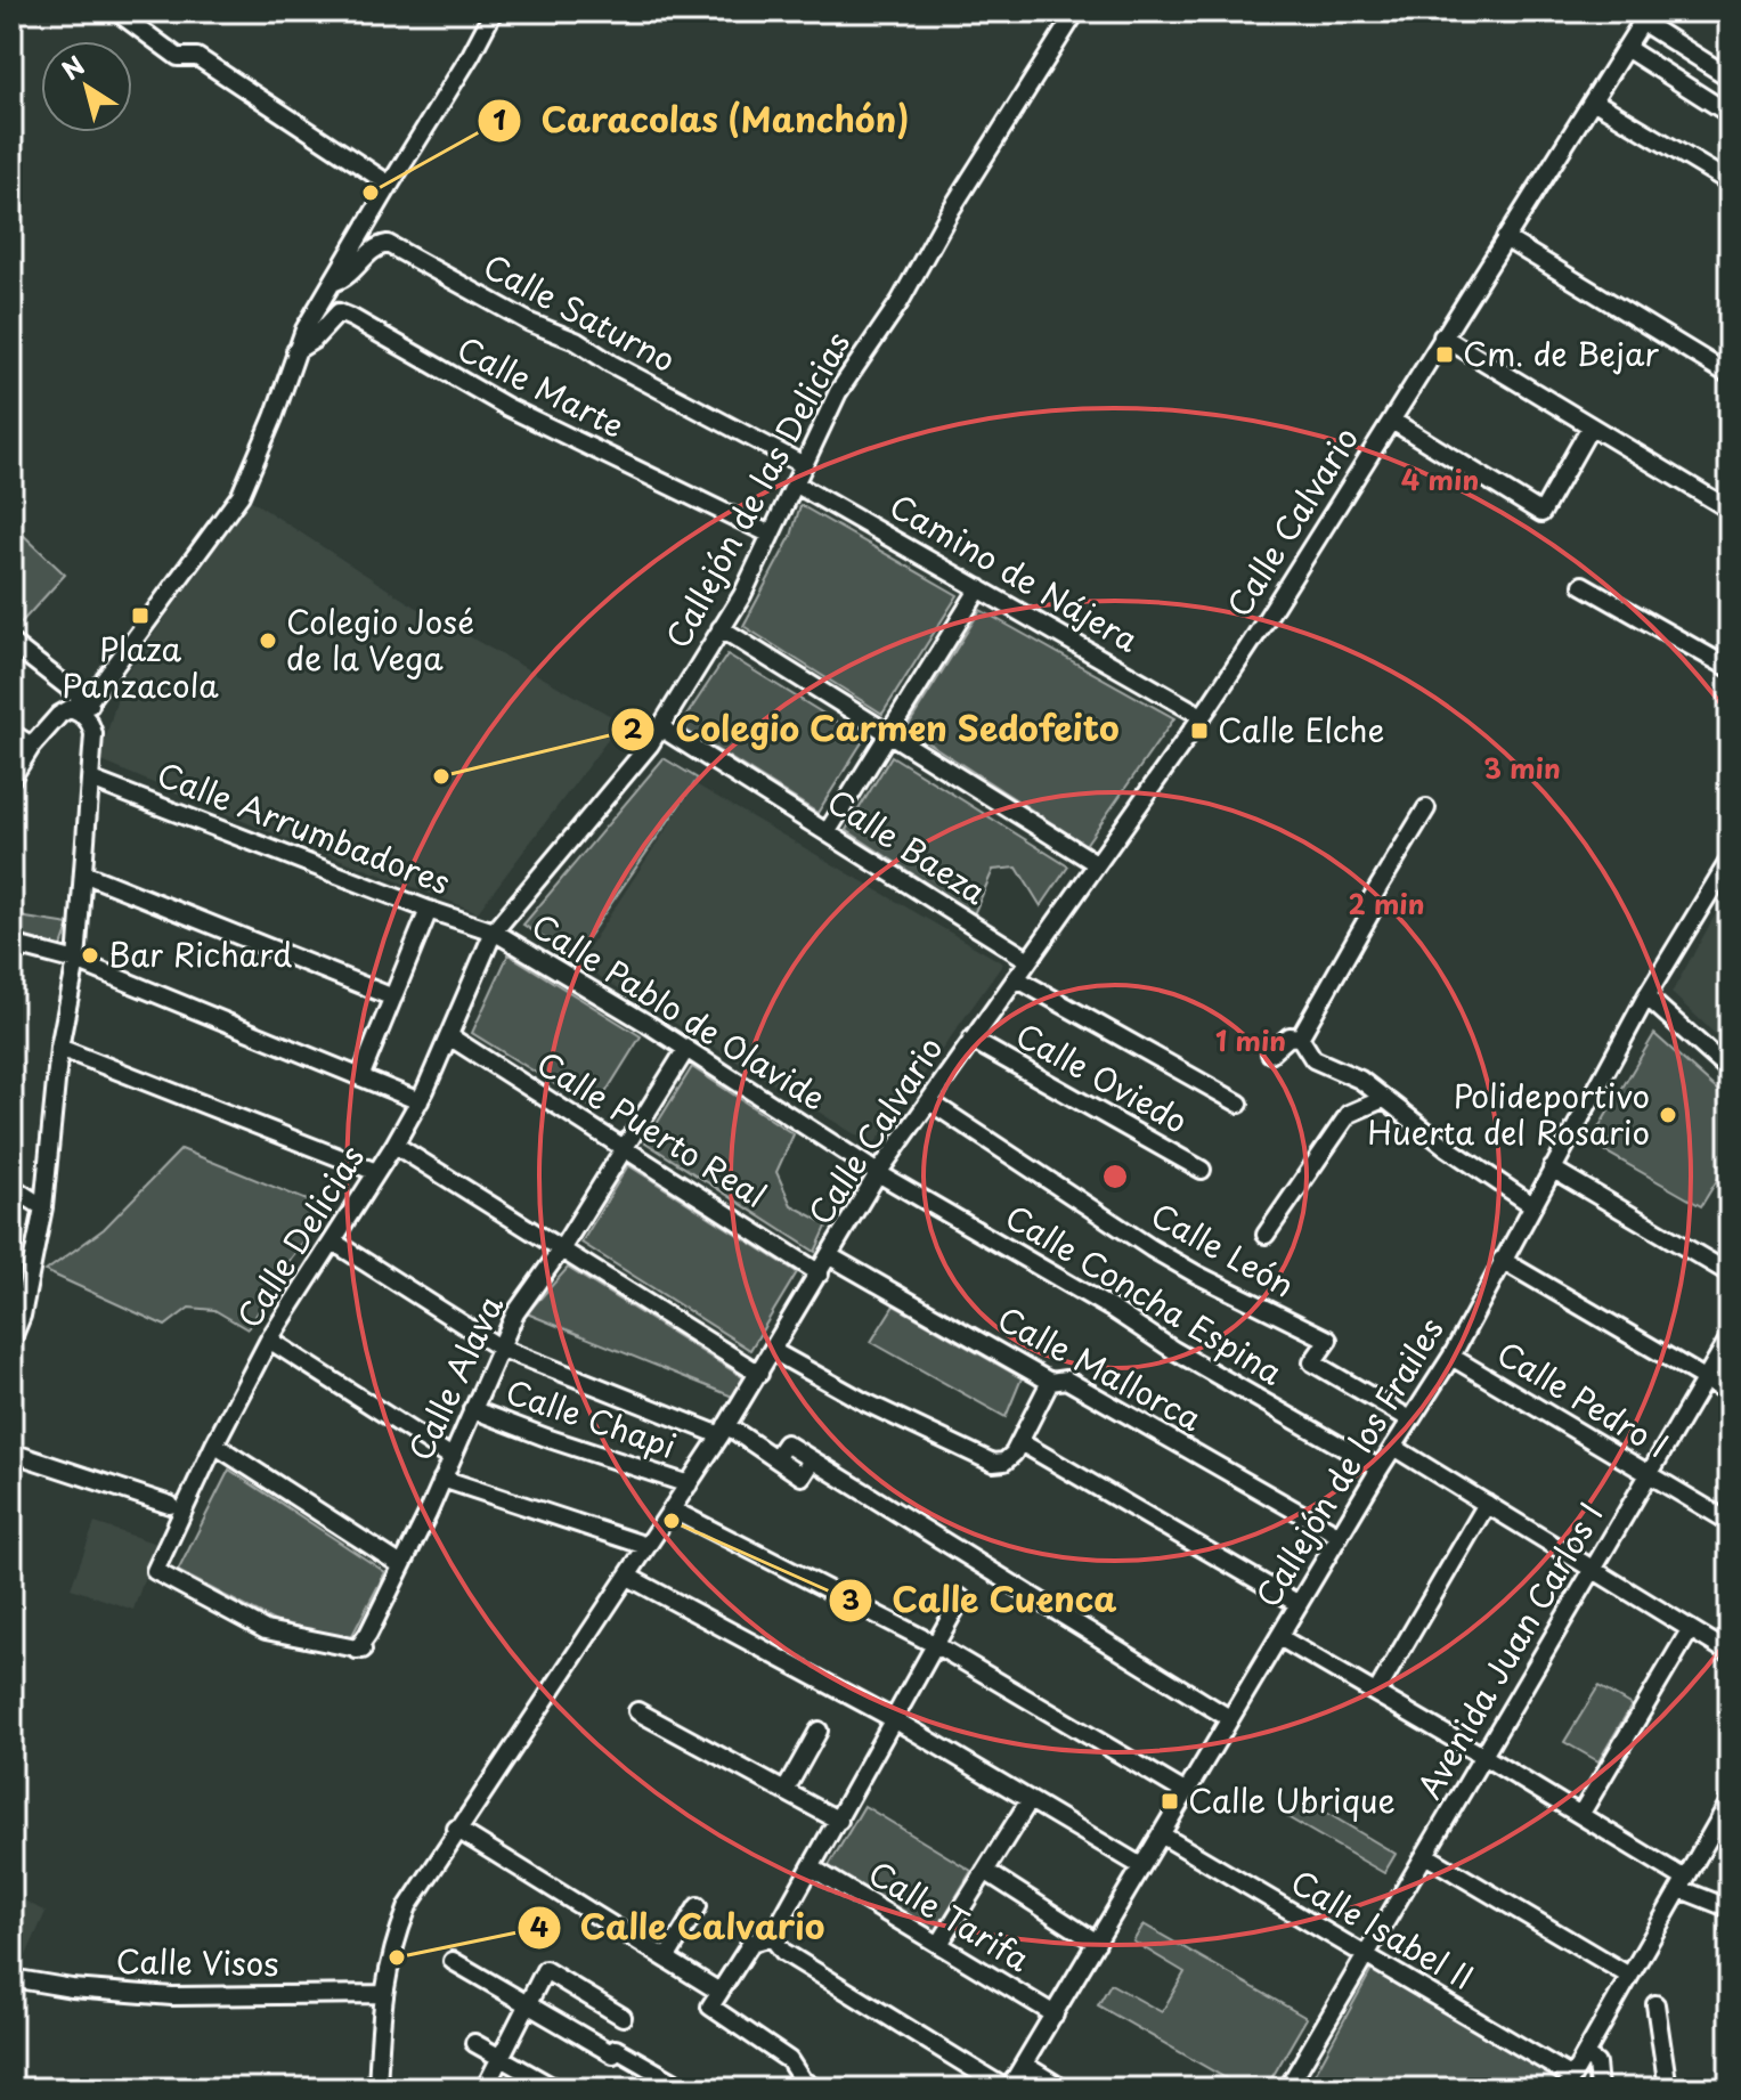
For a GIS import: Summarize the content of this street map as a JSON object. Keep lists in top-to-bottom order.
{
  "streets": {
    "street": [
      "Calle Saturno",
      "Calle Marte",
      "Callejón de las Delicias",
      "Calle Calvario",
      "Camino de Nájera",
      "Calle Arrumbadores",
      "Calle Baeza",
      "Calle Pablo de Olavide",
      "Calle Oviedo",
      "Calle Puerto Real",
      "Calle Delicias",
      "Calle León",
      "Calle Concha Espina",
      "Calle Mallorca",
      "Calle Alava",
      "Calle Pedro I",
      "Calle Chapi",
      "Callejón de los Frailes",
      "Avenida Juan Carlos I",
      "Calle Tarifa",
      "Calle Isabel II",
      "Calle Visos"
    ]
  },
  "crossings": [
    ["Calle Saturno", "Callejón de las Delicias"],
    ["Calle Marte", "Callejón de las Delicias"],
    ["Callejón de las Delicias", "Camino de Nájera"],
    ["Callejón de las Delicias", "Calle Arrumbadores"],
    ["Callejón de las Delicias", "Calle Baeza"],
    ["Callejón de las Delicias", "Calle Pablo de Olavide"],
    ["Callejón de las Delicias", "Calle Delicias"],
    ["Calle Calvario", "Camino de Nájera"],
    ["Calle Calvario", "Calle Baeza"],
    ["Calle Calvario", "Calle Pablo de Olavide"],
    ["Calle Calvario", "Calle Oviedo"],
    ["Calle Calvario", "Calle Puerto Real"],
    ["Calle Calvario", "Calle León"],
    ["Calle Calvario", "Calle Concha Espina"],
    ["Calle Calvario", "Calle Mallorca"],
    ["Calle Calvario", "Calle Chapi"],
    ["Calle Calvario", "Calle Visos"],
    ["Calle Arrumbadores", "Calle Pablo de Olavide"],
    ["Calle Arrumbadores", "Calle Delicias"],
    ["Calle Pablo de Olavide", "Calle Delicias"],
    ["Calle Pablo de Olavide", "Calle Concha Espina"],
    ["Calle Pablo de Olavide", "Calle Alava"],
    ["Calle Puerto Real", "Calle Delicias"],
    ["Calle Puerto Real", "Calle Alava"],
    ["Calle Delicias", "Calle Alava"],
    ["Calle León", "Callejón de los Frailes"],
    ["Calle Concha Espina", "Callejón de los Frailes"],
    ["Calle Mallorca", "Callejón de los Frailes"],
    ["Calle Alava", "Calle Chapi"],
    ["Calle Pedro I", "Callejón de los Frailes"],
    ["Calle Pedro I", "Avenida Juan Carlos I"],
    ["Callejón de los Frailes", "Calle Tarifa"],
    ["Callejón de los Frailes", "Calle Isabel II"],
    ["Avenida Juan Carlos I", "Calle Isabel II"]
  ],
  "places": {
    "other": [
      "Caracolas (Manchón)",
      "Colegio José de la Vega",
      "Colegio Carmen Sedofeito",
      "Bar Richard",
      "Polideportivo Huerta del Rosario",
      "Calle Cuenca",
      "Calle Calvario"
    ],
    "transit": [
      "Cm. de Bejar",
      "Plaza Panzacola",
      "Calle Elche",
      "Calle Ubrique"
    ]
  },
  "north": "top left",
  "rings": [
    "4 min",
    "3 min",
    "2 min",
    "1 min"
  ]
}
